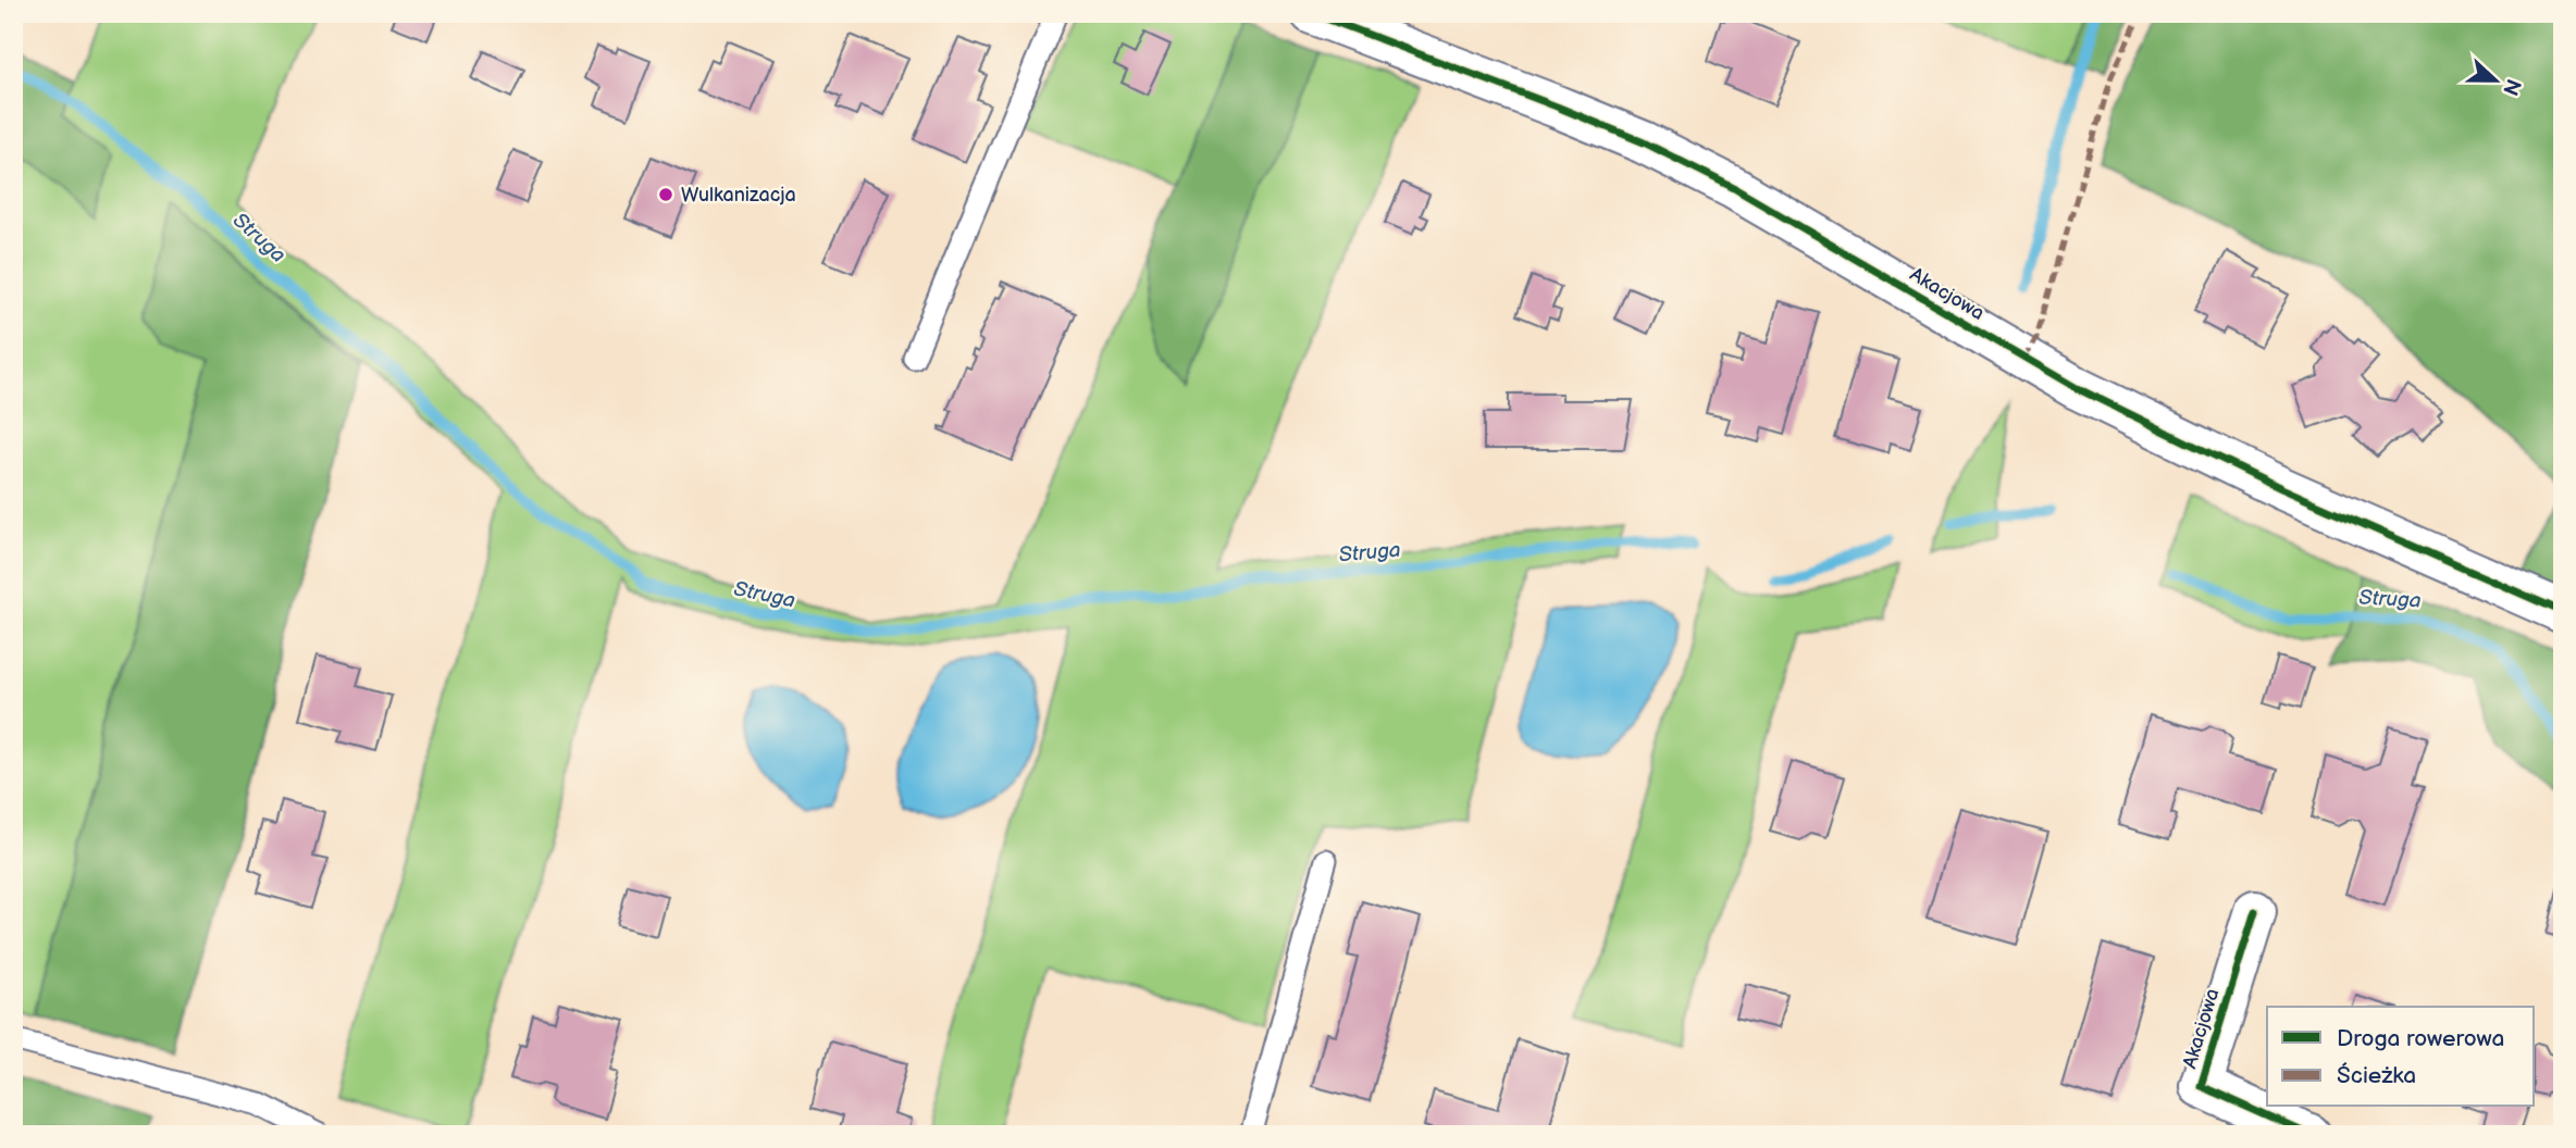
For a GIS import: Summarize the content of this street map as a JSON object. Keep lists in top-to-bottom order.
{
  "streets": {
    "street": ["Akacjowa"]
  },
  "water": ["Struga"],
  "places": ["Wulkanizacja"],
  "legend": ["Droga rowerowa", "Ścieżka"],
  "north": "right"
}
